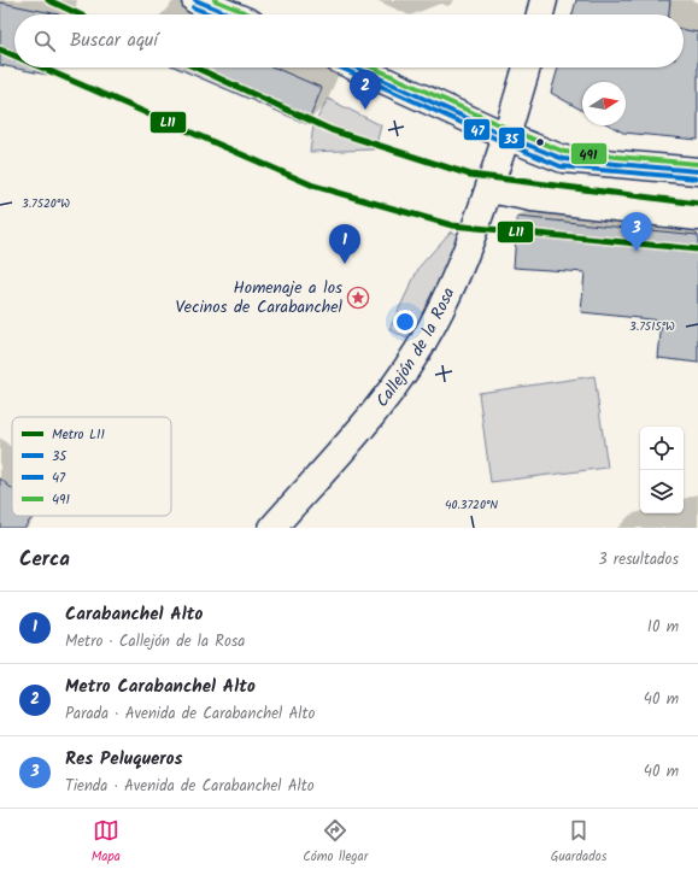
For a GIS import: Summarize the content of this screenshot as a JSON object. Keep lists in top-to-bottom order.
{
  "streets": {
    "street": ["Callejón de la Rosa"]
  },
  "places": {
    "place": ["Homenaje a los Vecinos de Carabanchel"]
  },
  "lines": [
    "metro line L11",
    "transit line 35",
    "transit line 491",
    "transit line 47"
  ],
  "legend": [
    "Metro L11",
    "35",
    "47",
    "491"
  ],
  "north": "right",
  "page": {
    "search": "Buscar aquí",
    "pins": ["2", "3", "1"],
    "heading": ["Cerca", "3 resultados"],
    "list": [
      {
        "mark": "1",
        "name": "Carabanchel Alto",
        "note": "Metro · Callejón de la Rosa",
        "value": "10 m"
      },
      {
        "mark": "2",
        "name": "Metro Carabanchel Alto",
        "note": "Parada · Avenida de Carabanchel Alto",
        "value": "40 m"
      },
      {
        "mark": "3",
        "name": "Res Peluqueros",
        "note": "Tienda · Avenida de Carabanchel Alto",
        "value": "40 m"
      }
    ],
    "nav": ["Mapa", "Cómo llegar", "Guardados"]
  },
  "coordinates": ["3.7520°W", "3.7515°W", "40.3720°N"]
}
